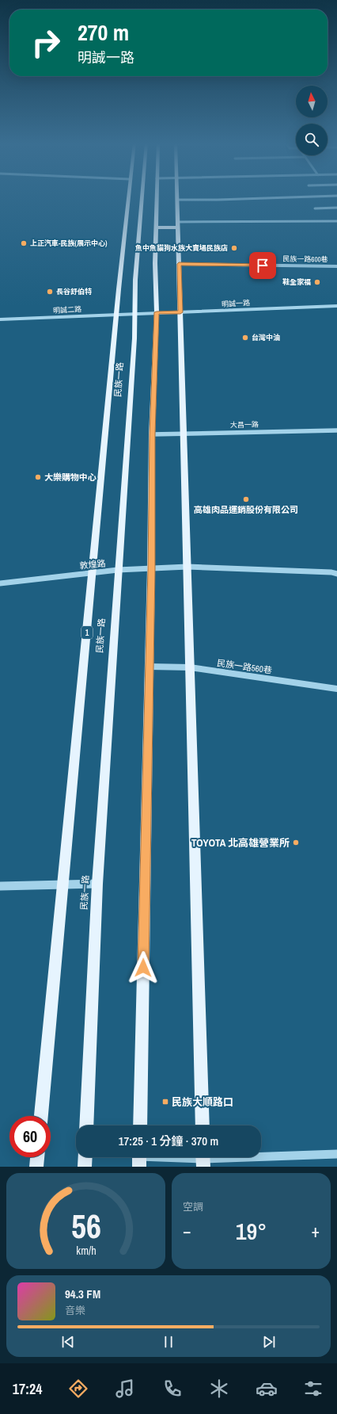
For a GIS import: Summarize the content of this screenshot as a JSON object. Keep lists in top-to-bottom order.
{
  "streets": {
    "main road": ["民族一路", "1"],
    "street": [
      "民族一路600巷",
      "明誠一路",
      "明誠二路",
      "大昌一路",
      "敦煌路",
      "民族一路560巷"
    ]
  },
  "crossings": [
    ["明誠一路", "明誠二路"],
    ["明誠一路", "民族一路"],
    ["明誠二路", "民族一路"],
    ["民族一路", "敦煌路"]
  ],
  "places": {
    "other": [
      "上正汽車-民族(展示中心)",
      "魚中魚貓狗水族大賣場民族店",
      "鞋全家福",
      "長谷舒伯特",
      "台灣中油",
      "大樂購物中心",
      "高雄肉品運銷股份有限公司",
      "TOYOTA 北高雄營業所"
    ],
    "transit": ["民族大順路口"]
  },
  "north": "top",
  "page": {
    "turn": ["270 m", "明誠一路"],
    "limit": "60",
    "trip": "17:25 · 1 分鐘 · 370 m",
    "tile": "空調",
    "heat": ["−", "19°", "+"],
    "song": ["94.3 FM", "音樂"],
    "tabs": "17:24",
    "gauge": ["56", "km/h"]
  }
}
